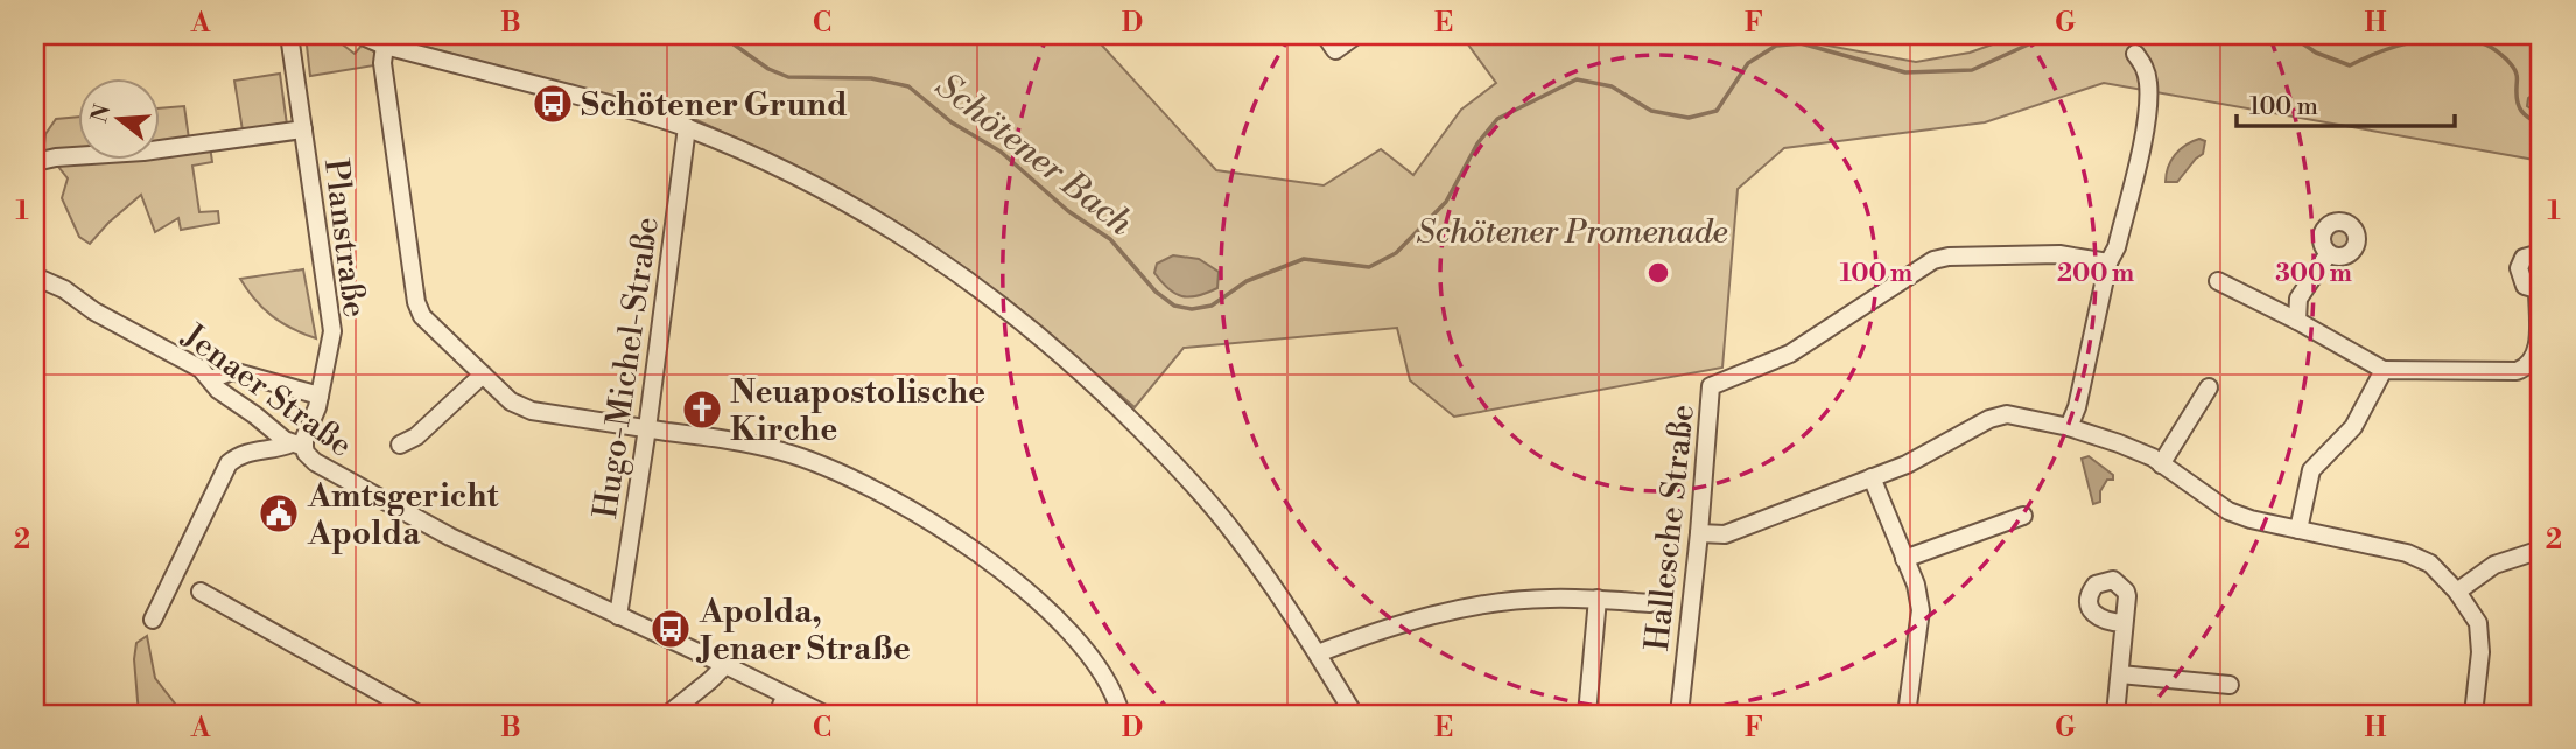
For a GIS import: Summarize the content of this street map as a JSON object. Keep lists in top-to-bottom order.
{
  "streets": {
    "street": [
      "Planstraße",
      "Hugo-Michel-Straße",
      "Jenaer Straße",
      "Hallesche Straße"
    ]
  },
  "crossings": [
    ["Planstraße", "Jenaer Straße"],
    ["Hugo-Michel-Straße", "Jenaer Straße"]
  ],
  "water": ["Schötener Bach"],
  "parks": ["Schötener Promenade"],
  "places": {
    "bus stop": ["Schötener Grund", "Apolda, Jenaer Straße"],
    "church": ["Neuapostolische Kirche"],
    "public building": ["Amtsgericht Apolda"]
  },
  "scale_bar": "100 m",
  "north": "left",
  "grid": {
    "columns": [
      "A",
      "B",
      "C",
      "D",
      "E",
      "F",
      "G",
      "H"
    ],
    "rows": ["1", "2"]
  },
  "rings": ["100 m", "200 m", "300 m"]
}
